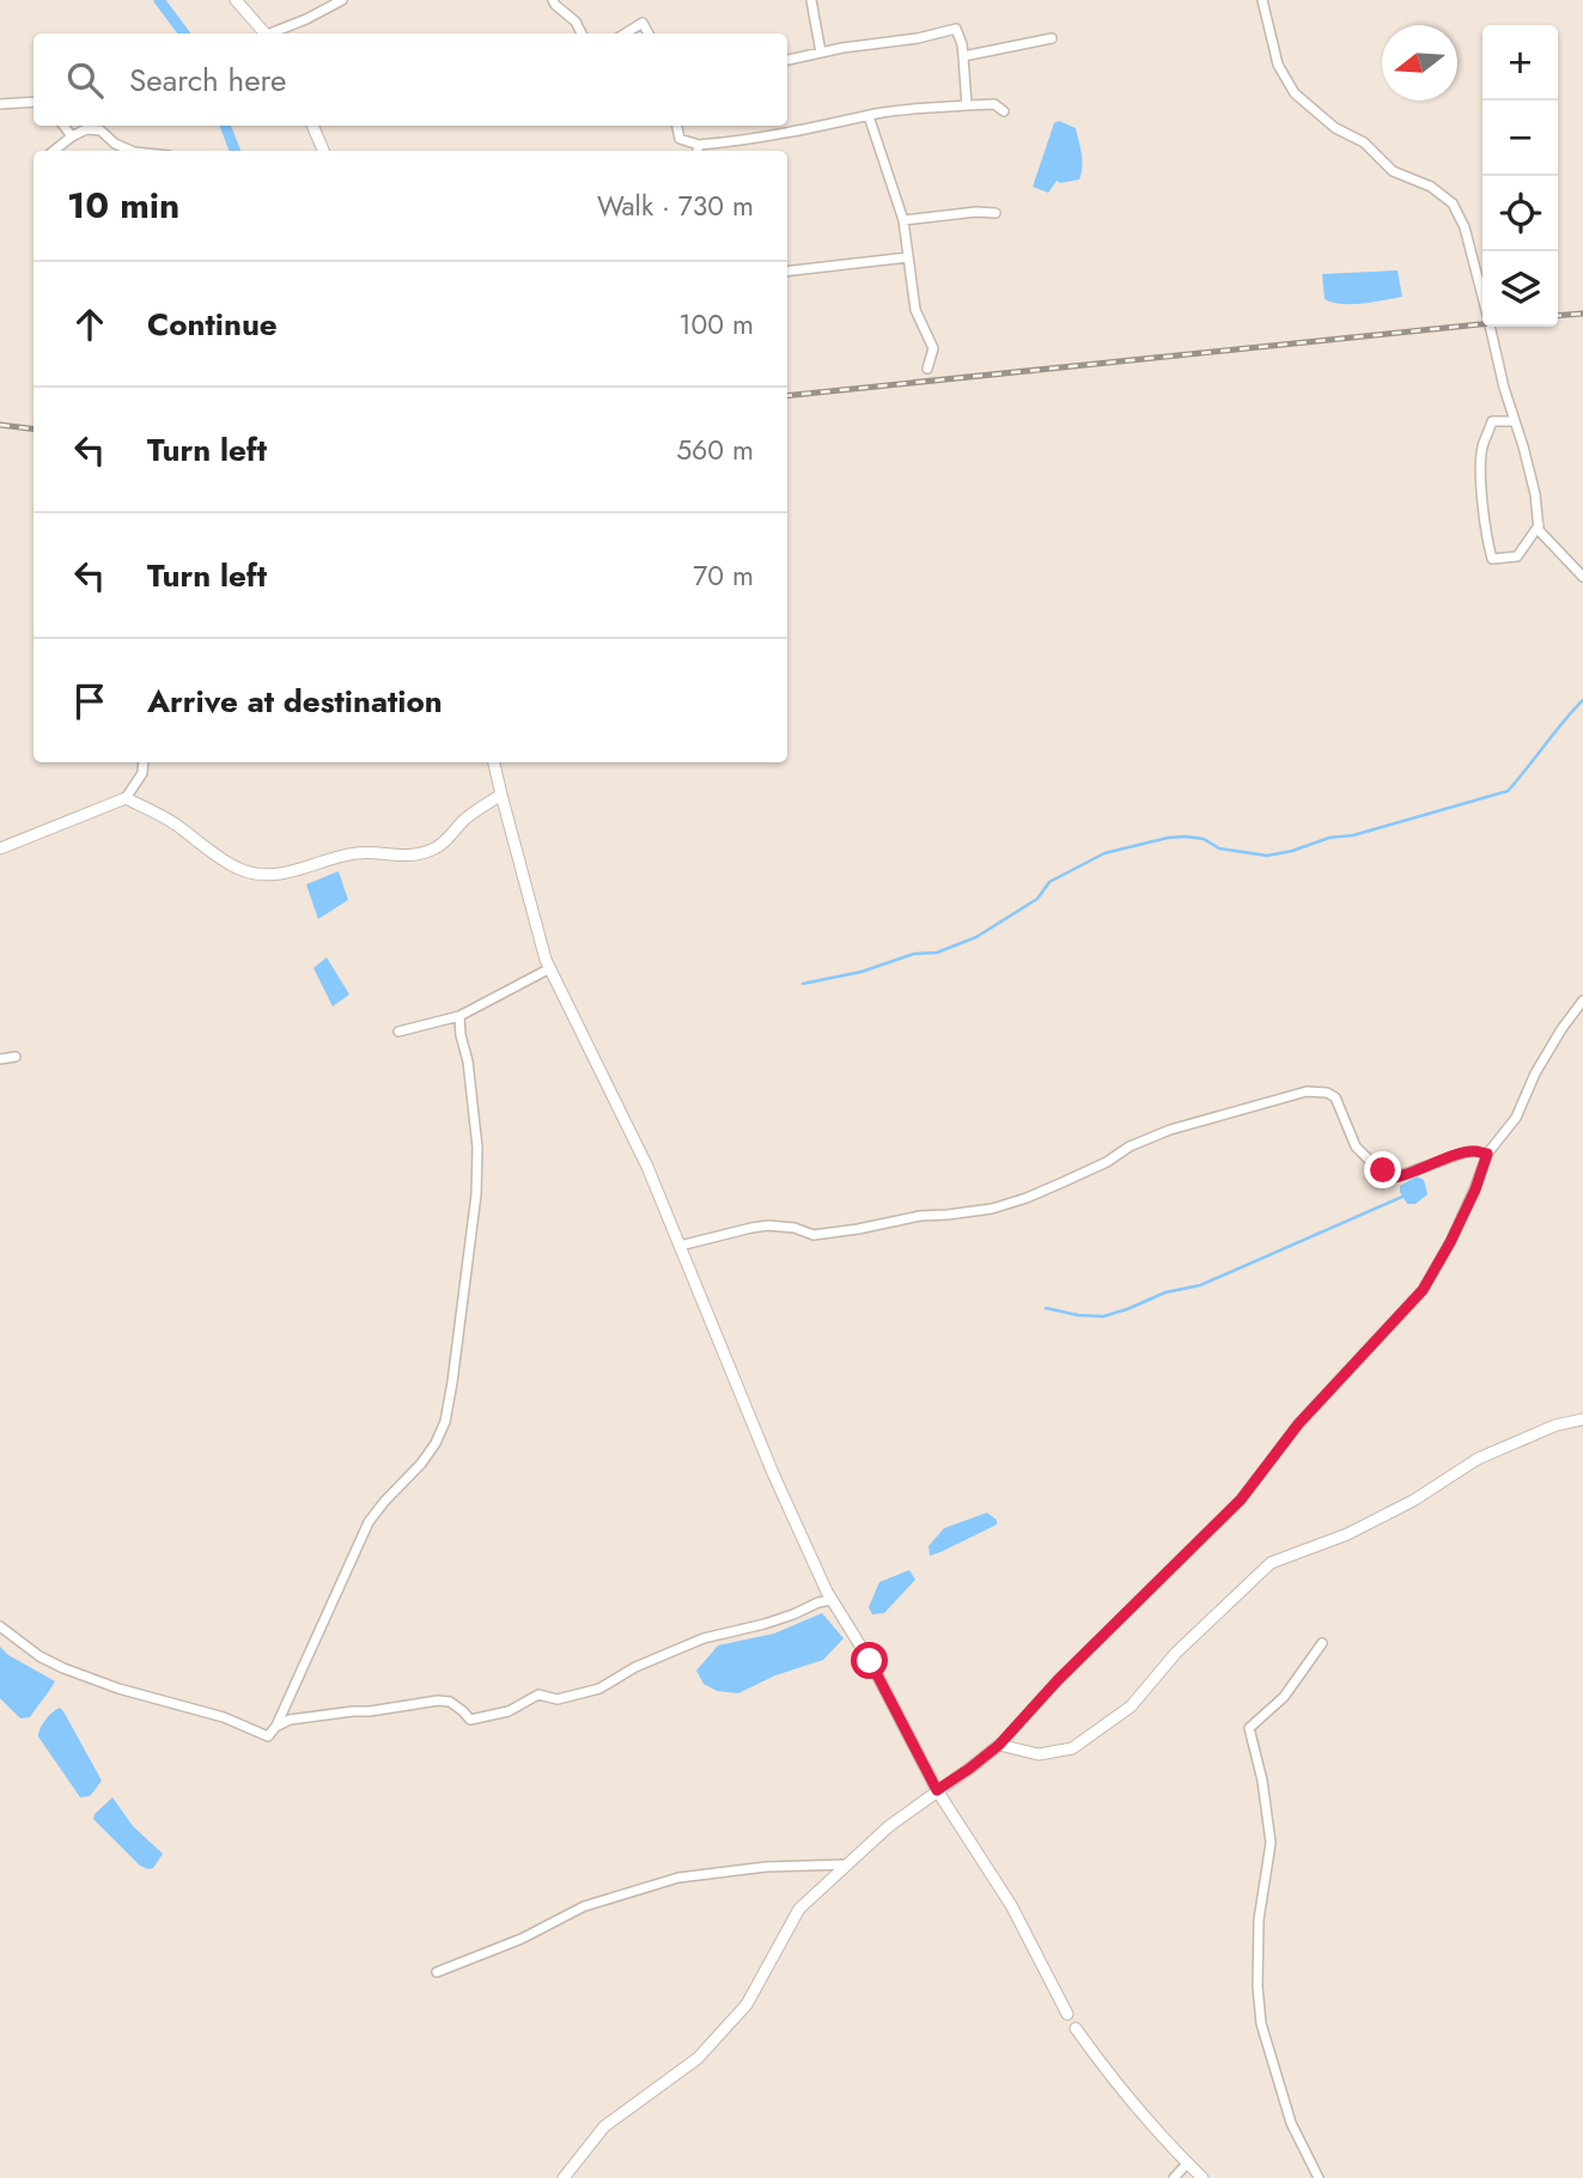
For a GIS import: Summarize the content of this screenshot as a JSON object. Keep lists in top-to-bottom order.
{
  "north": "left",
  "page": {
    "map_buttons": ["+", "−"],
    "search": "Search here",
    "heading": ["10 min", "Walk · 730 m"],
    "list": [
      ["Continue", "100 m"],
      ["Turn left", "560 m"],
      ["Turn left", "70 m"],
      "Arrive at destination"
    ]
  }
}
